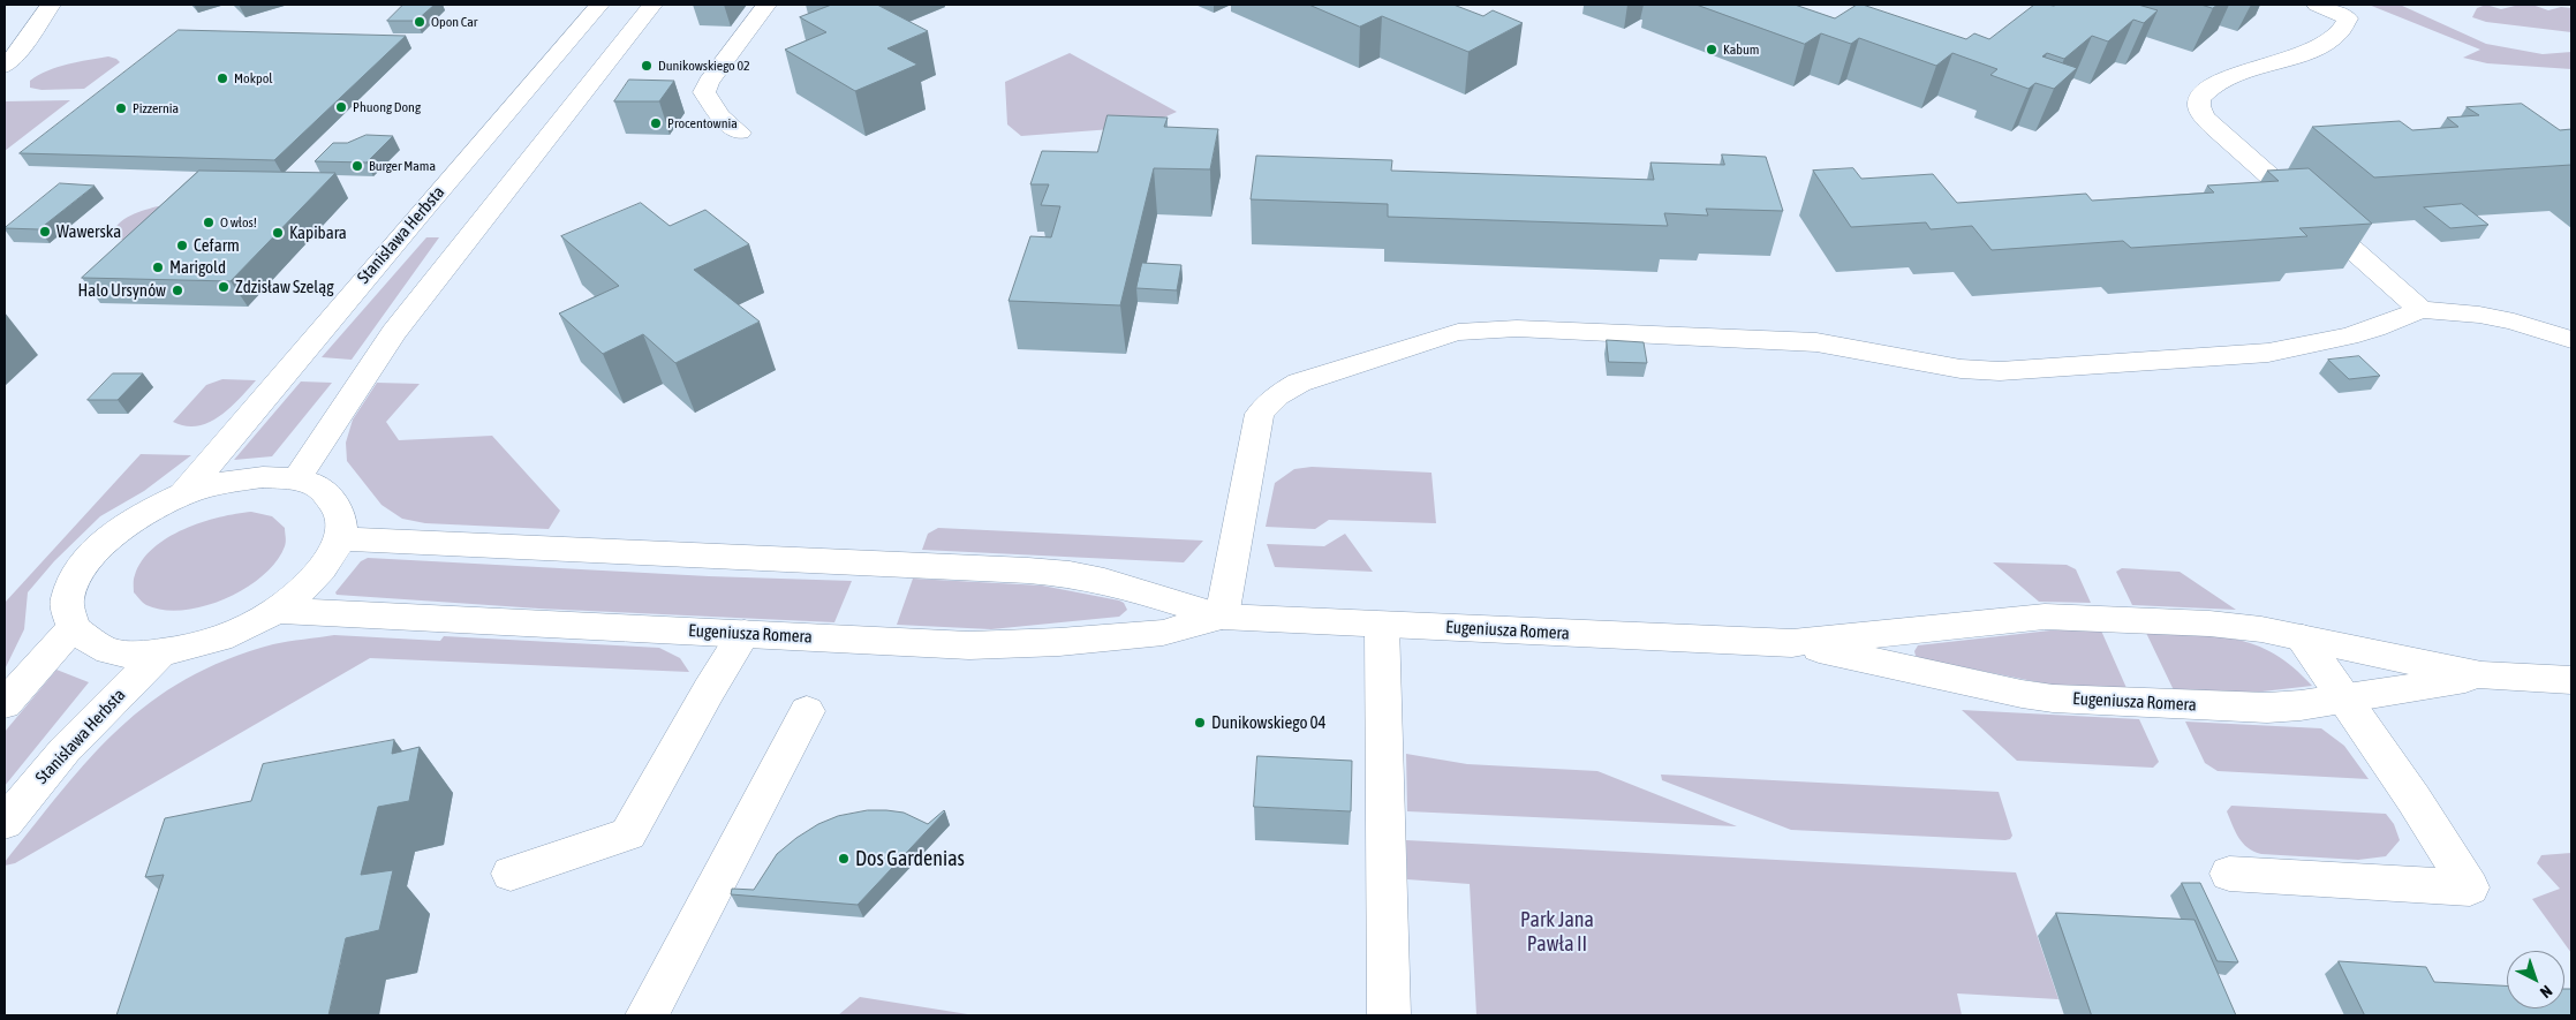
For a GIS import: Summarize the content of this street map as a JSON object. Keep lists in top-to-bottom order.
{
  "streets": {
    "street": ["Stanisława Herbsta", "Eugeniusza Romera"]
  },
  "parks": ["Park Jana Pawła II"],
  "places": [
    "Opon Car",
    "Kabum",
    "Dunikowskiego 02",
    "Mokpol",
    "Phuong Dong",
    "Pizzernia",
    "Procentownia",
    "Burger Mama",
    "O włos!",
    "Wawerska",
    "Kapibara",
    "Cefarm",
    "Marigold",
    "Zdzisław Szeląg",
    "Halo Ursynów",
    "Dunikowskiego 04",
    "Dos Gardenias"
  ],
  "north": "bottom right"
}
